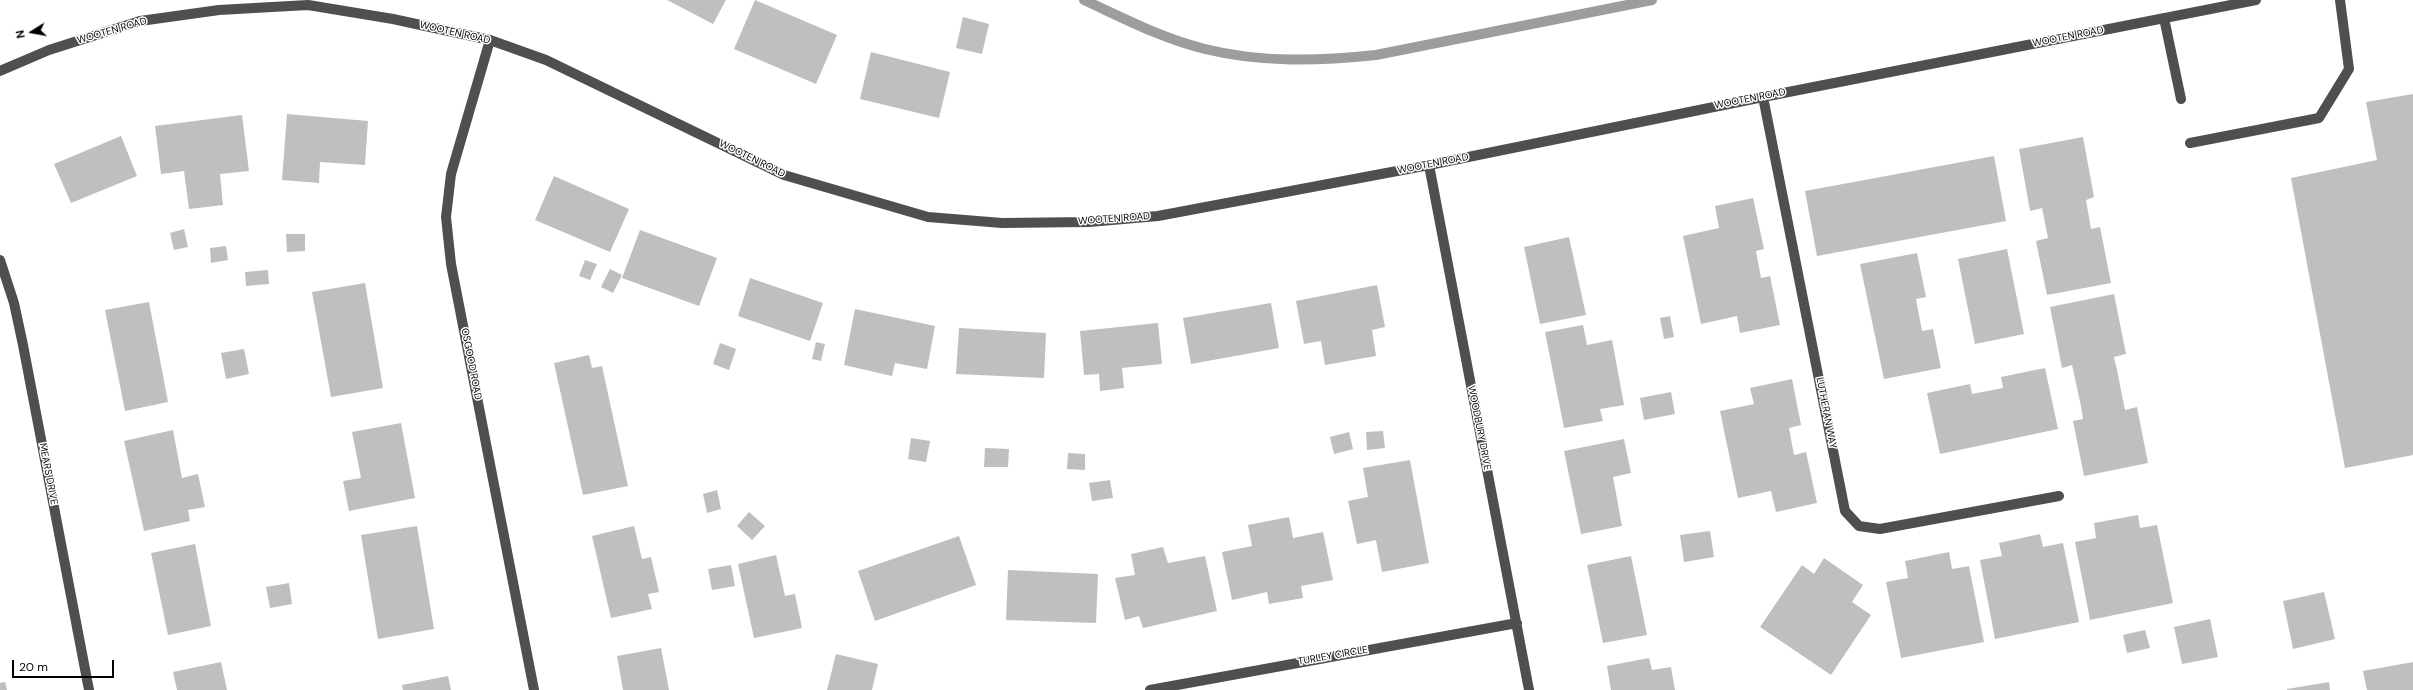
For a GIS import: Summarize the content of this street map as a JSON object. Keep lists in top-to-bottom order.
{
  "streets": {
    "street": [
      "WOOTEN ROAD",
      "OSGOOD ROAD",
      "LUTHERAN WAY",
      "WOODBURY DRIVE",
      "MEARS DRIVE",
      "TURLEY CIRCLE"
    ]
  },
  "crossings": [
    ["WOOTEN ROAD", "OSGOOD ROAD"],
    ["WOOTEN ROAD", "LUTHERAN WAY"],
    ["WOOTEN ROAD", "WOODBURY DRIVE"],
    ["WOODBURY DRIVE", "TURLEY CIRCLE"]
  ],
  "scale_bar": "20 m",
  "north": "left"
}
